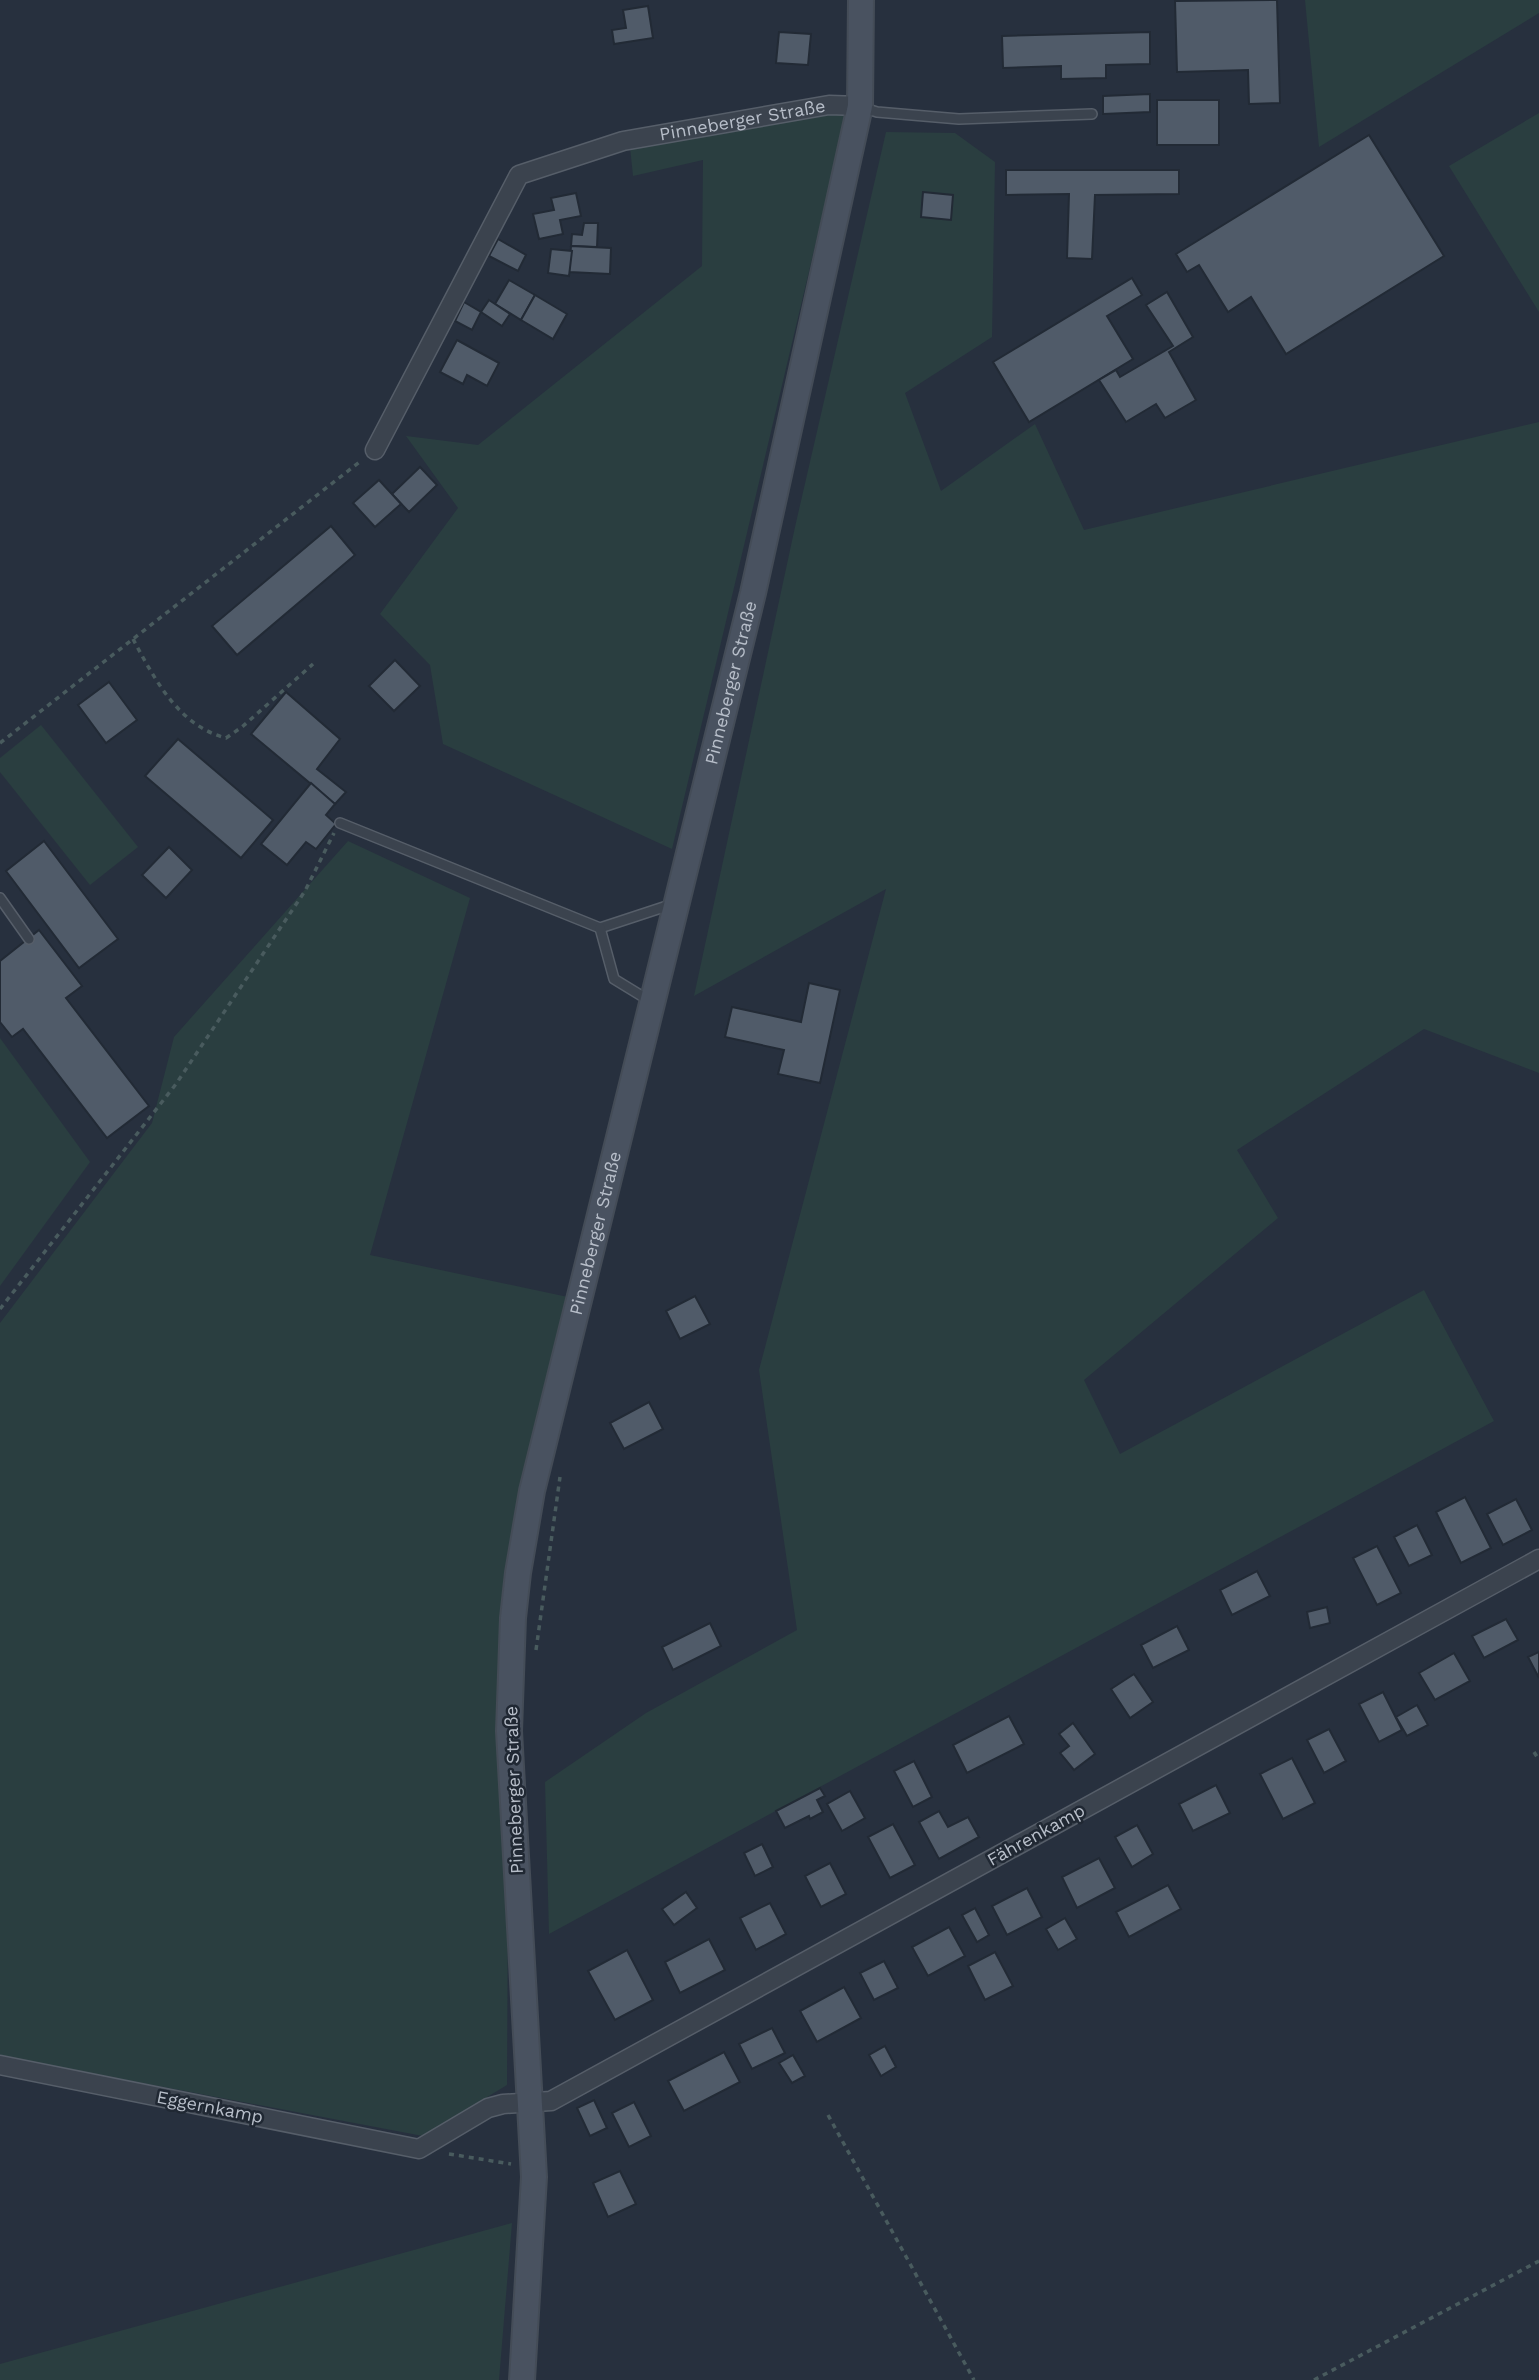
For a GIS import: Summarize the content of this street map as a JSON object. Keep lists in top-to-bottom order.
{
  "streets": {
    "main road": ["Pinneberger Straße"],
    "street": ["Fährenkamp", "Eggernkamp"]
  },
  "crossings": [
    ["Pinneberger Straße", "Fährenkamp"]
  ]
}
